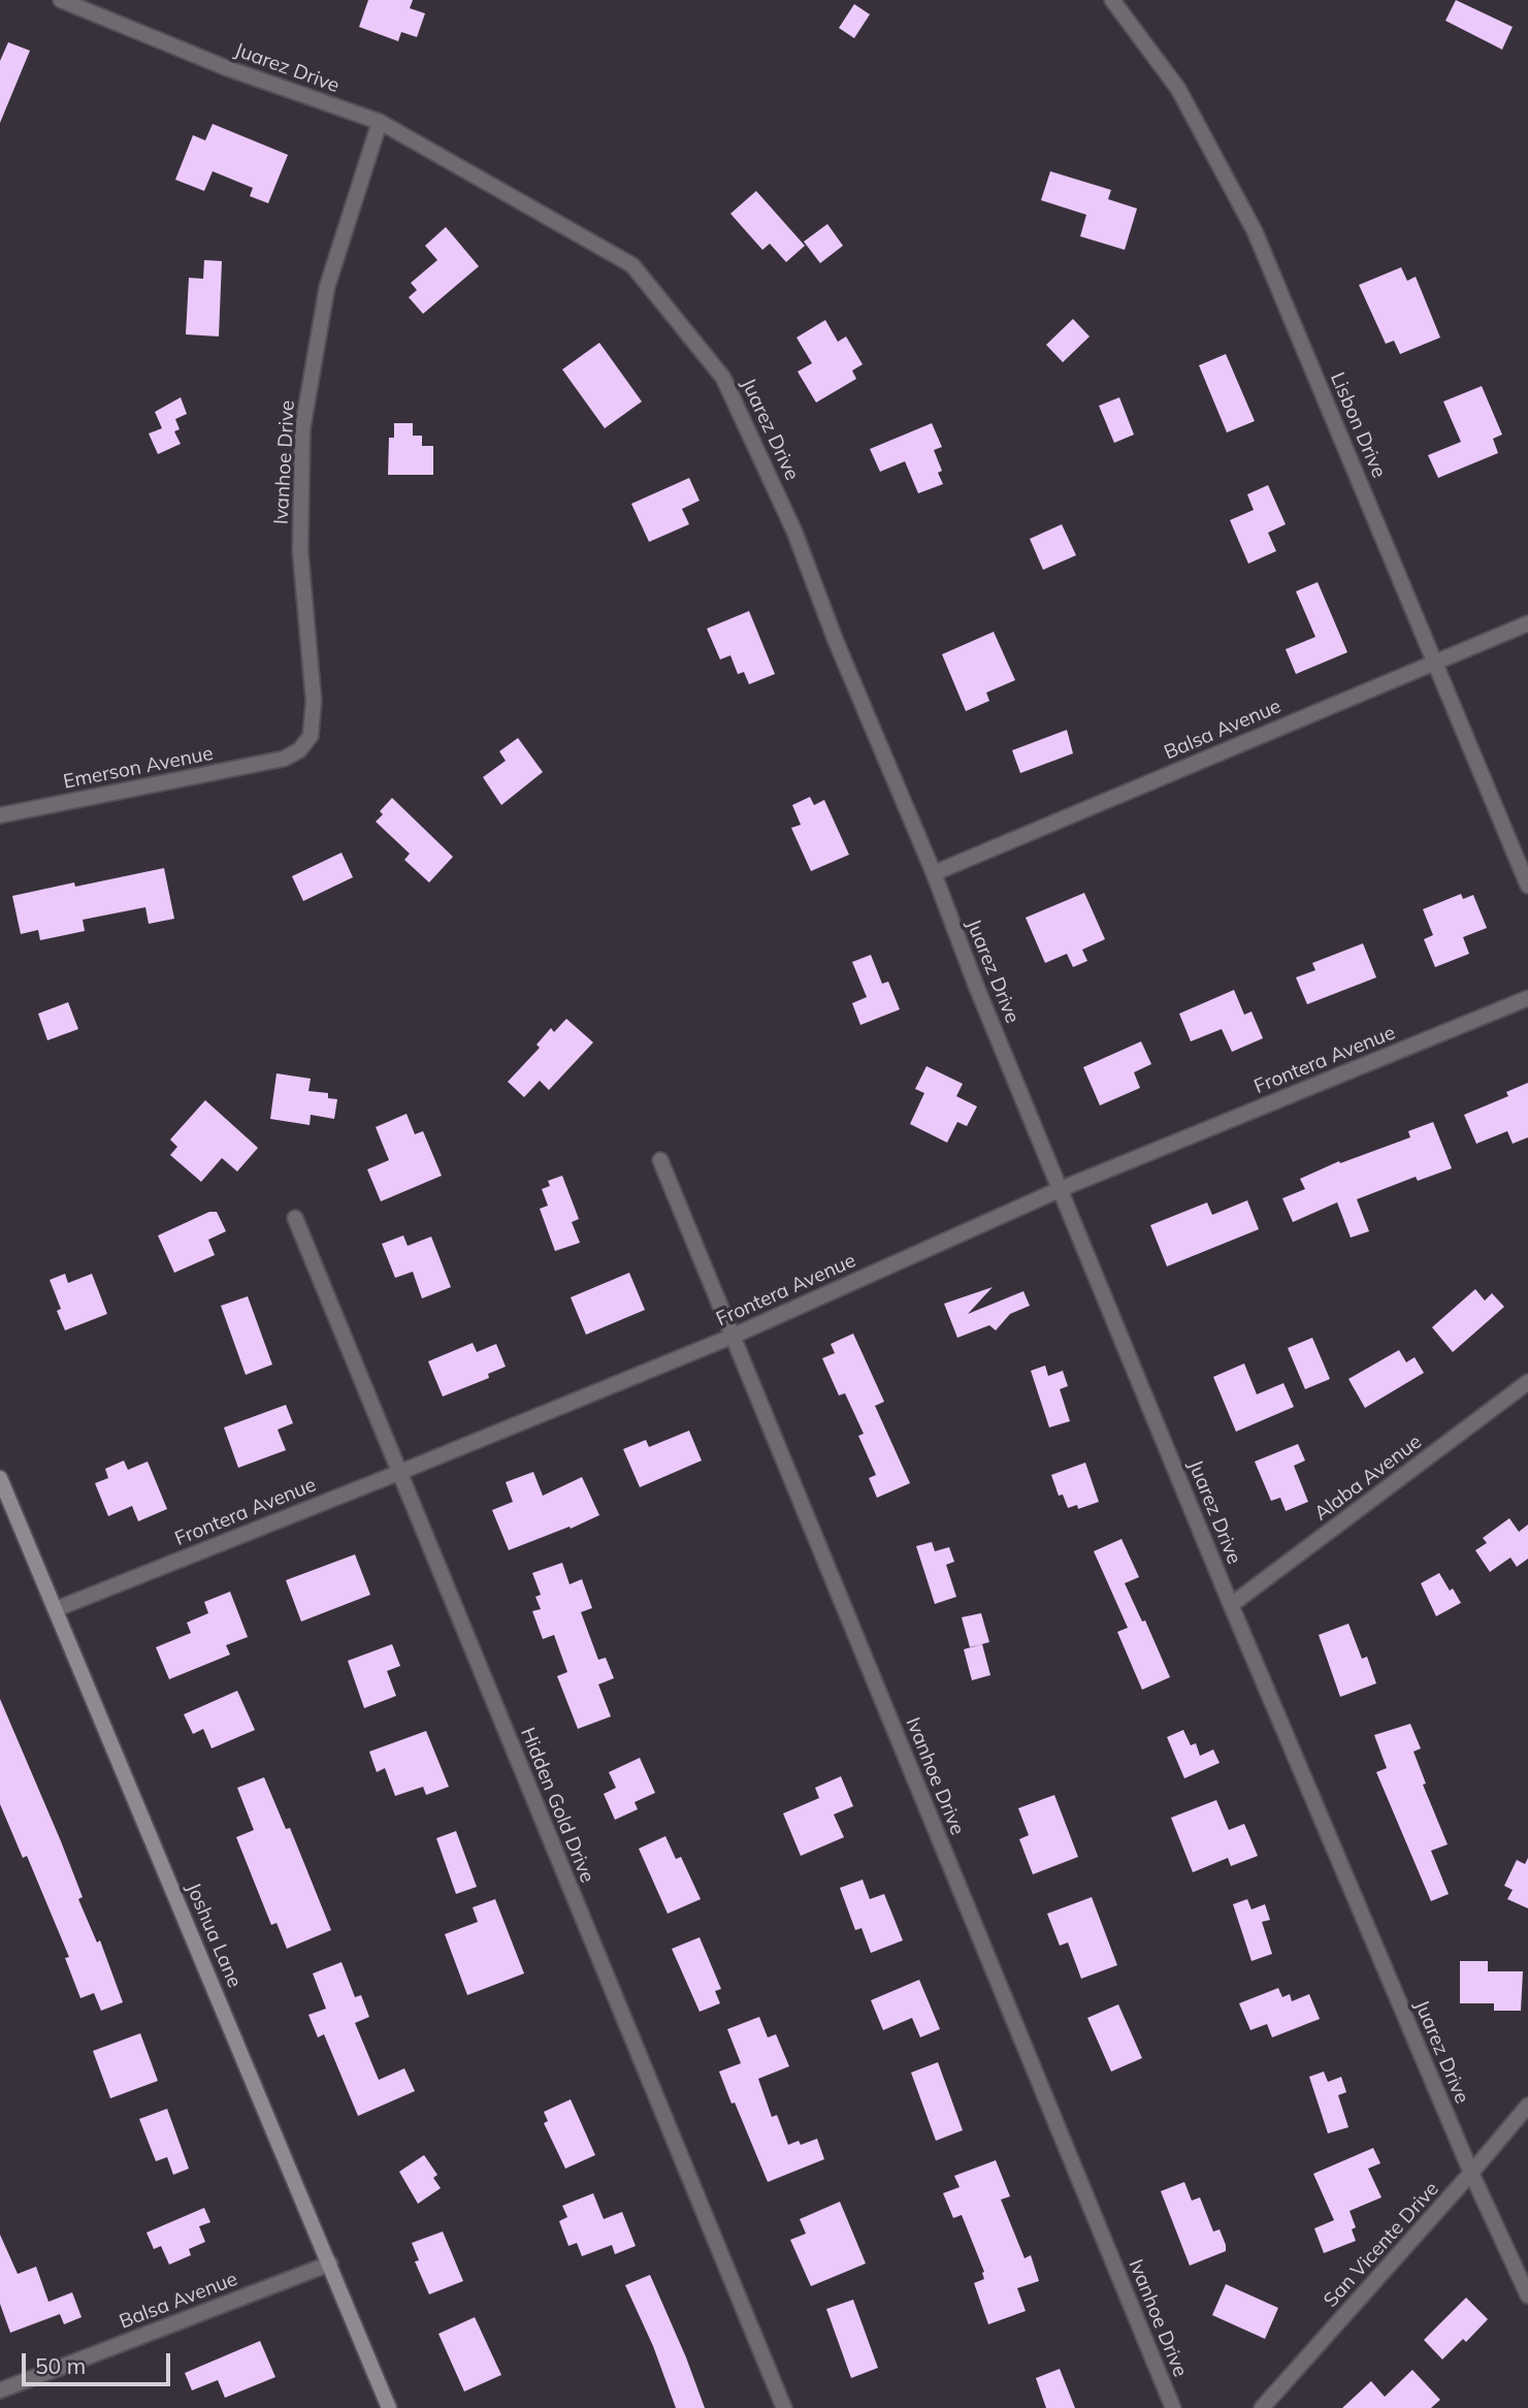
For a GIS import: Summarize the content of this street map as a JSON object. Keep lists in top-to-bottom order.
{
  "streets": {
    "main road": ["Joshua Lane"],
    "street": [
      "Juarez Drive",
      "Lisbon Drive",
      "Ivanhoe Drive",
      "Balsa Avenue",
      "Emerson Avenue",
      "Frontera Avenue",
      "Alaba Avenue",
      "Hidden Gold Drive",
      "San Vicente Drive"
    ]
  },
  "crossings": [
    ["Juarez Drive", "Ivanhoe Drive"],
    ["Juarez Drive", "Balsa Avenue"],
    ["Juarez Drive", "Frontera Avenue"],
    ["Juarez Drive", "Alaba Avenue"],
    ["Juarez Drive", "San Vicente Drive"],
    ["Lisbon Drive", "Balsa Avenue"],
    ["Ivanhoe Drive", "Emerson Avenue"],
    ["Ivanhoe Drive", "Frontera Avenue"],
    ["Balsa Avenue", "Joshua Lane"],
    ["Frontera Avenue", "Hidden Gold Drive"],
    ["Frontera Avenue", "Joshua Lane"]
  ],
  "scale_bar": "50 m"
}
